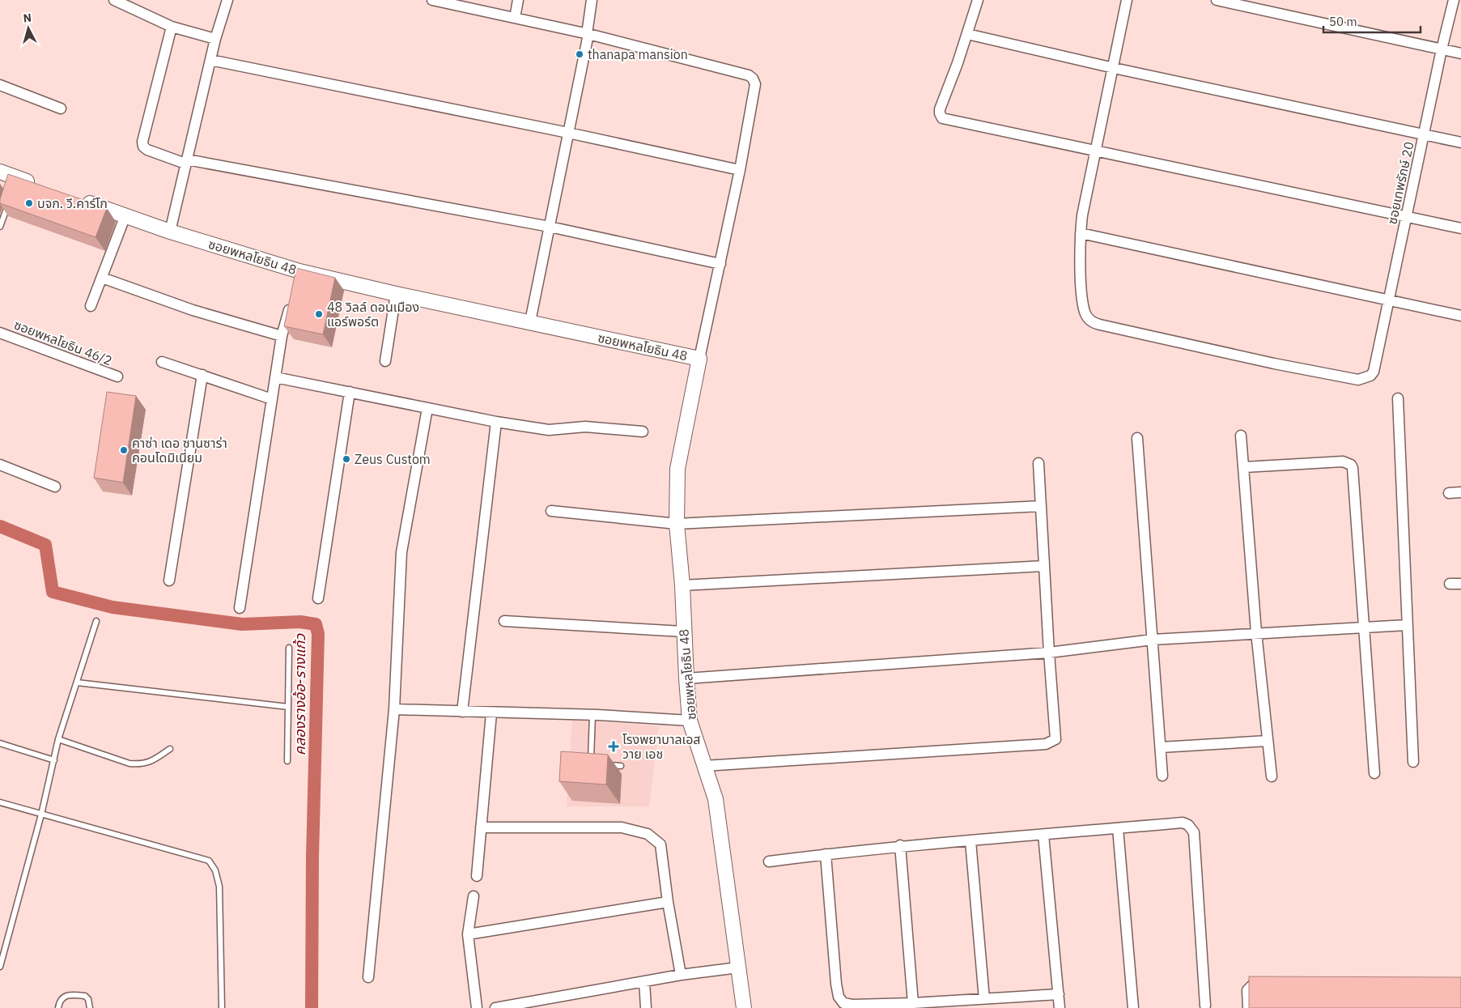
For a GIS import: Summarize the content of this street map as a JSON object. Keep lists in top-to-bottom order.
{
  "streets": {
    "street": ["ซอยเทพรักษ์ 20", "ซอยพหลโยธิน 48", "ซอยพหลโยธิน 46/2"]
  },
  "water": ["คลองรางอ้อ-รางแก้ว"],
  "places": {
    "other": [
      "thanapa mansion",
      "บจก. วี.คาร์โก",
      "48 วิลล์ ดอนเมือง แอร์พอร์ต",
      "คาซ่า เดอ ซานซาร่า คอนโดมิเนี่ยม",
      "Zeus Custom"
    ],
    "health": ["โรงพยาบาลเอส วาย เอช"]
  },
  "scale_bar": "50 m",
  "north": "top"
}
